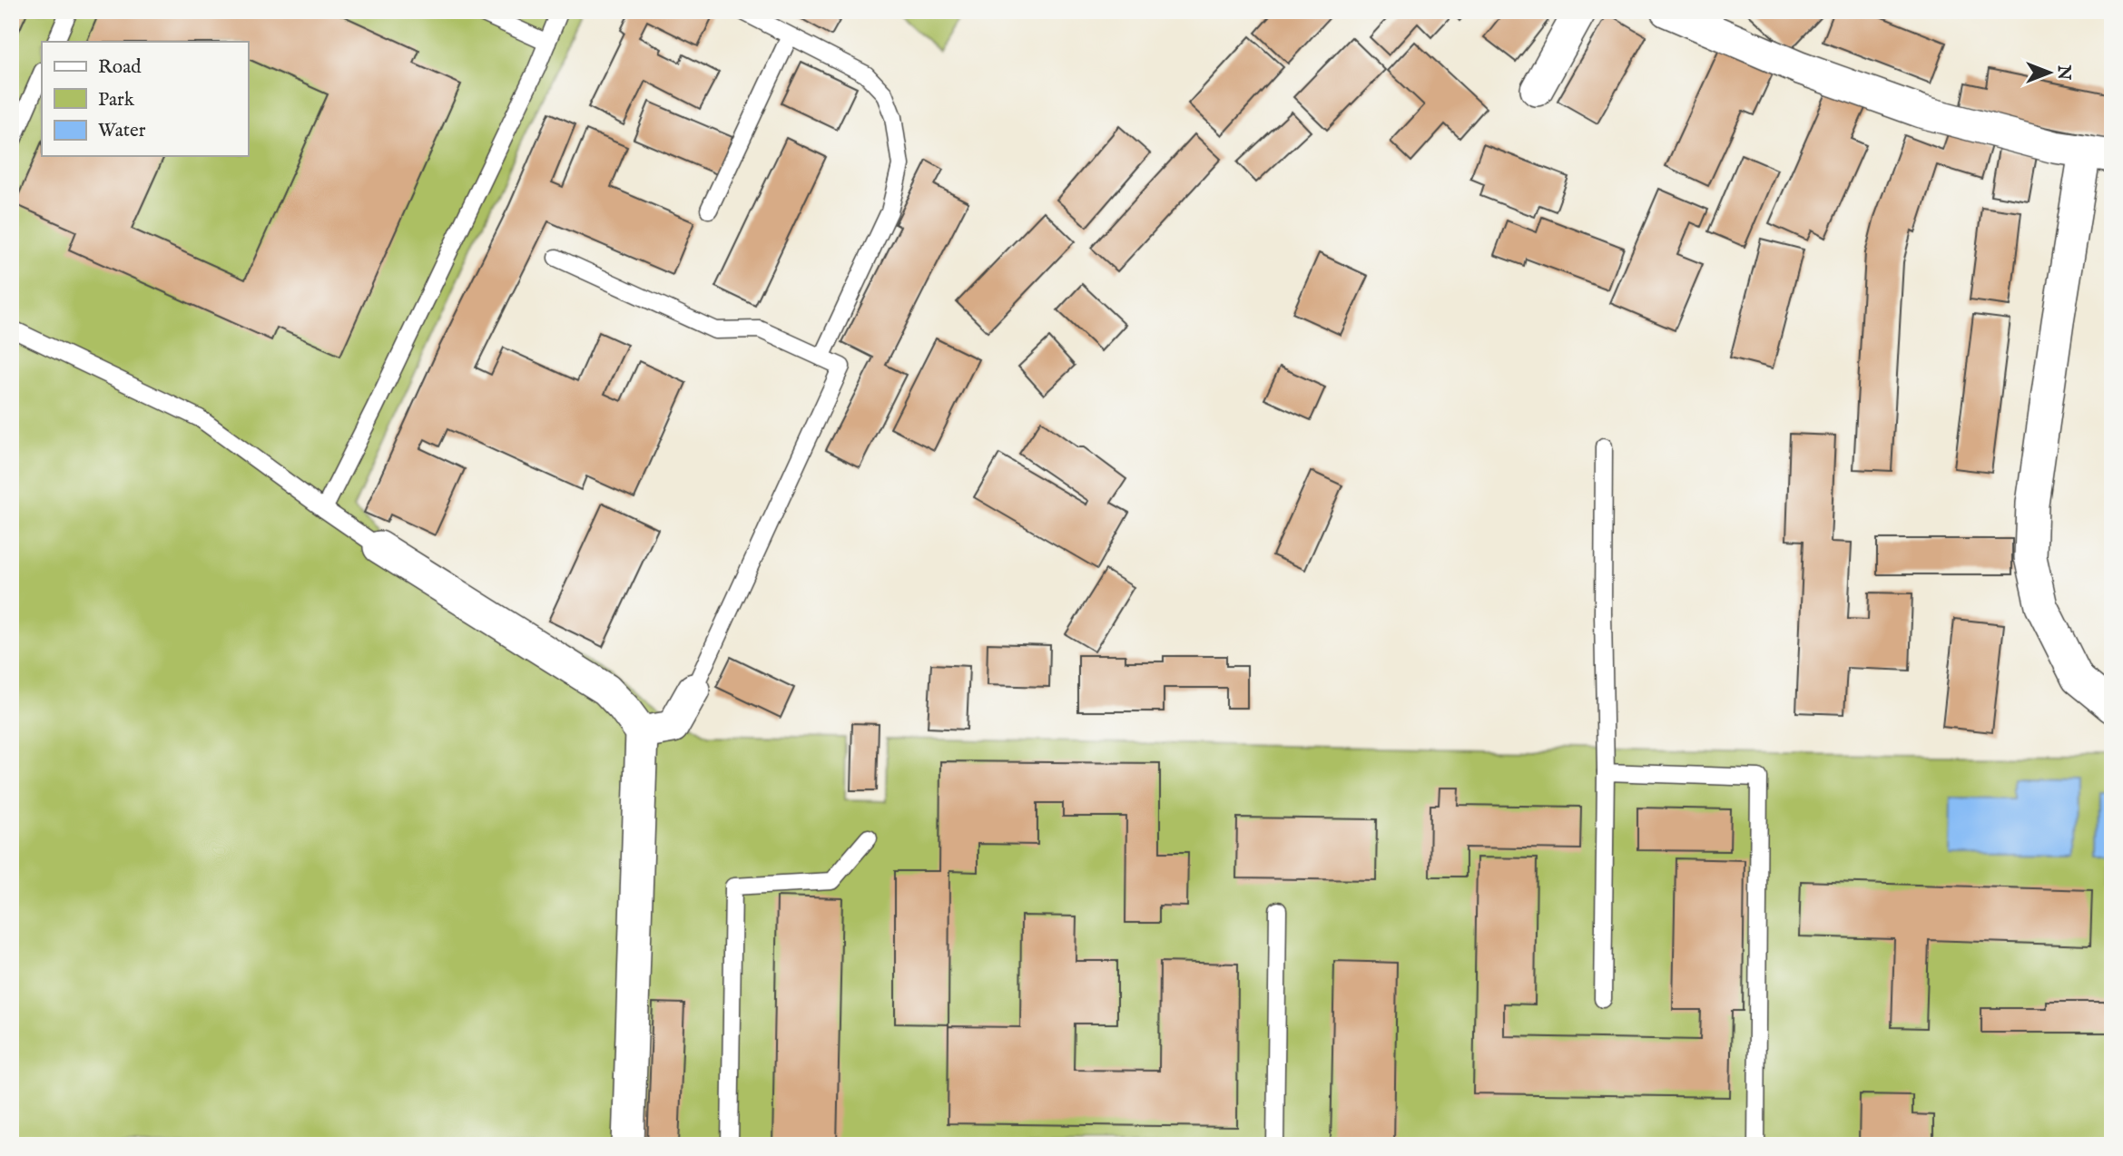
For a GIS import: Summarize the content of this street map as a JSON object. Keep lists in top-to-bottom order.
{
  "legend": ["Road", "Park", "Water"],
  "north": "right"
}
